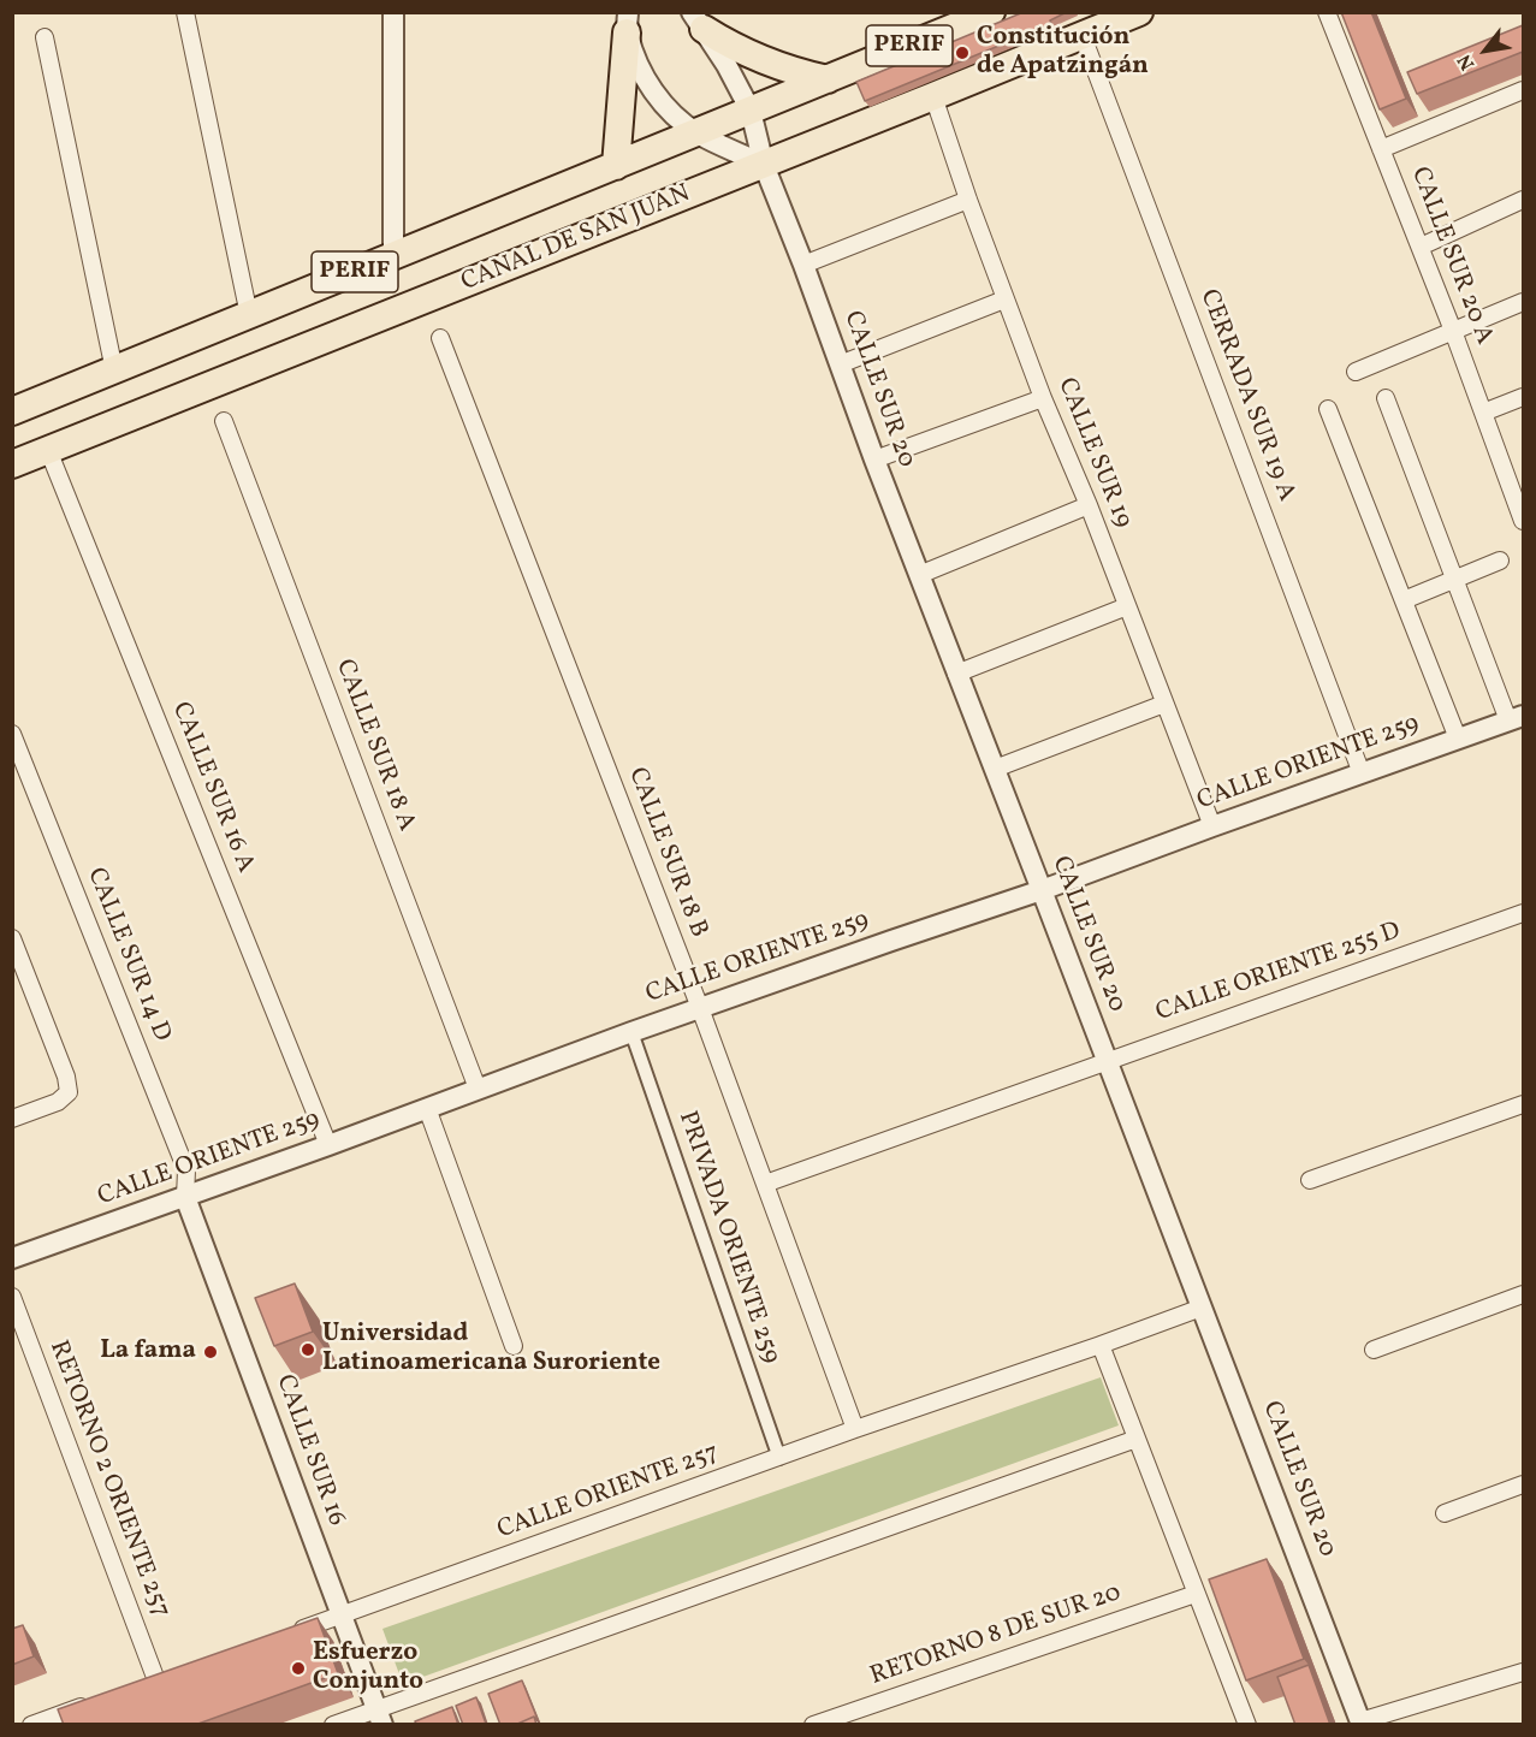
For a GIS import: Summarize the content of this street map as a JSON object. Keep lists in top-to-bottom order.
{
  "streets": {
    "main road": ["PERIF", "CANAL DE SAN JUAN"],
    "street": [
      "CALLE SUR 20 A",
      "CALLE SUR 20",
      "CERRADA SUR 19 A",
      "CALLE SUR 19",
      "CALLE SUR 18 A",
      "CALLE ORIENTE 259",
      "CALLE SUR 16 A",
      "CALLE SUR 18 B",
      "CALLE SUR 14 D",
      "CALLE ORIENTE 255 D",
      "PRIVADA ORIENTE 259",
      "CALLE SUR 16",
      "RETORNO 2 ORIENTE 257",
      "CALLE ORIENTE 257",
      "RETORNO 8 DE SUR 20"
    ]
  },
  "crossings": [
    ["PERIF", "CALLE SUR 20"],
    ["CANAL DE SAN JUAN", "CALLE SUR 20"],
    ["CANAL DE SAN JUAN", "CERRADA SUR 19 A"],
    ["CANAL DE SAN JUAN", "CALLE SUR 19"],
    ["CANAL DE SAN JUAN", "CALLE SUR 16 A"],
    ["CALLE SUR 20", "CALLE ORIENTE 259"],
    ["CALLE SUR 20", "CALLE ORIENTE 255 D"],
    ["CALLE SUR 20", "CALLE ORIENTE 257"],
    ["CERRADA SUR 19 A", "CALLE ORIENTE 259"],
    ["CALLE SUR 19", "CALLE ORIENTE 259"],
    ["CALLE SUR 18 A", "CALLE ORIENTE 259"],
    ["CALLE ORIENTE 259", "CALLE SUR 16 A"],
    ["CALLE ORIENTE 259", "CALLE SUR 18 B"],
    ["CALLE ORIENTE 259", "CALLE SUR 14 D"],
    ["CALLE ORIENTE 259", "PRIVADA ORIENTE 259"],
    ["CALLE ORIENTE 259", "CALLE SUR 16"],
    ["CALLE SUR 18 B", "CALLE ORIENTE 255 D"],
    ["CALLE SUR 18 B", "CALLE ORIENTE 257"],
    ["CALLE SUR 14 D", "CALLE SUR 16"],
    ["PRIVADA ORIENTE 259", "CALLE ORIENTE 257"],
    ["CALLE SUR 16", "CALLE ORIENTE 257"]
  ],
  "places": [
    "Constitución de Apatzingán",
    "Universidad Latinoamericana Suroriente",
    "La fama",
    "Esfuerzo Conjunto"
  ],
  "north": "bottom left"
}
